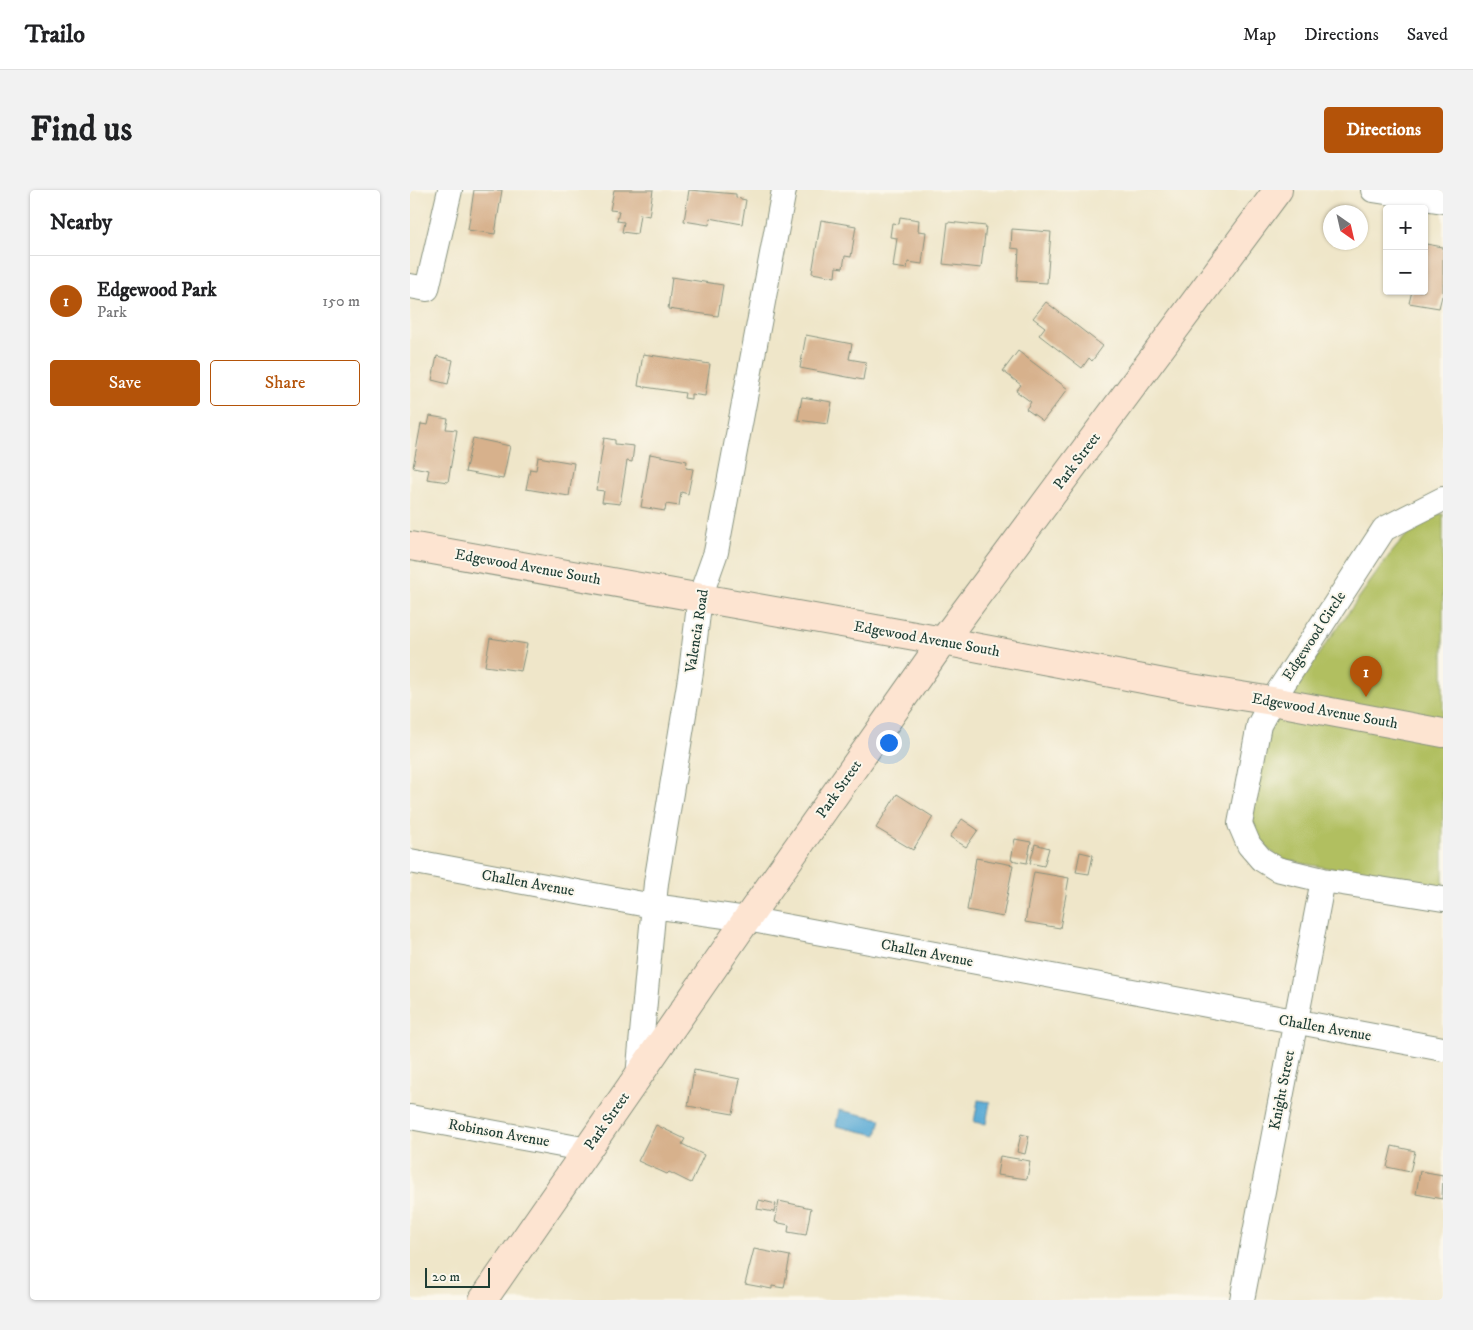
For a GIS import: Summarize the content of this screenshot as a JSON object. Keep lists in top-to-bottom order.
{
  "streets": {
    "street": [
      "Park Street",
      "Edgewood Avenue South",
      "Valencia Road",
      "Edgewood Circle",
      "Challen Avenue",
      "Knight Street",
      "Robinson Avenue"
    ]
  },
  "crossings": [
    ["Park Street", "Edgewood Avenue South"],
    ["Park Street", "Valencia Road"],
    ["Park Street", "Challen Avenue"],
    ["Park Street", "Robinson Avenue"],
    ["Edgewood Avenue South", "Valencia Road"],
    ["Edgewood Avenue South", "Edgewood Circle"],
    ["Valencia Road", "Challen Avenue"],
    ["Edgewood Circle", "Knight Street"],
    ["Challen Avenue", "Knight Street"]
  ],
  "scale_bar": "20 m",
  "north": "bottom right",
  "page": {
    "header": "Trailo",
    "nav": ["Map", "Directions", "Saved"],
    "buttons": [
      "Directions",
      ["Save", "Share"]
    ],
    "title": "Find us",
    "heading": "Nearby",
    "map_buttons": ["+", "−"],
    "list": [
      {
        "mark": "1",
        "name": "Edgewood Park",
        "note": "Park",
        "value": "150 m"
      }
    ],
    "pins": "1",
    "scale": "20 m"
  }
}
